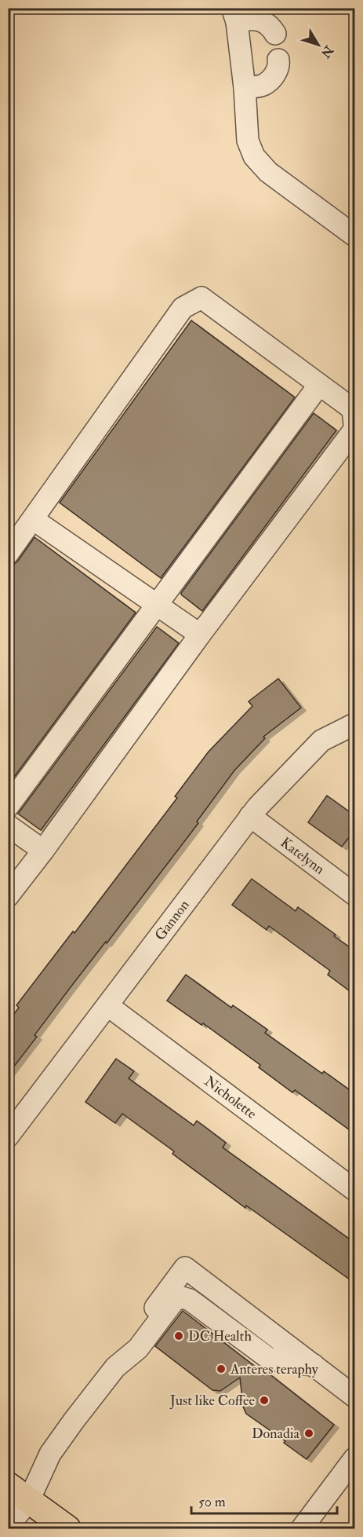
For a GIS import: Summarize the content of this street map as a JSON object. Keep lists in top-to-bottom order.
{
  "streets": {
    "street": ["Katelynn", "Gannon", "Nicholette"]
  },
  "crossings": [
    ["Katelynn", "Gannon"],
    ["Gannon", "Nicholette"]
  ],
  "places": [
    "DC Health",
    "Anteres teraphy",
    "Just like Coffee",
    "Donadia"
  ],
  "scale_bar": "50 m",
  "north": "bottom right"
}
